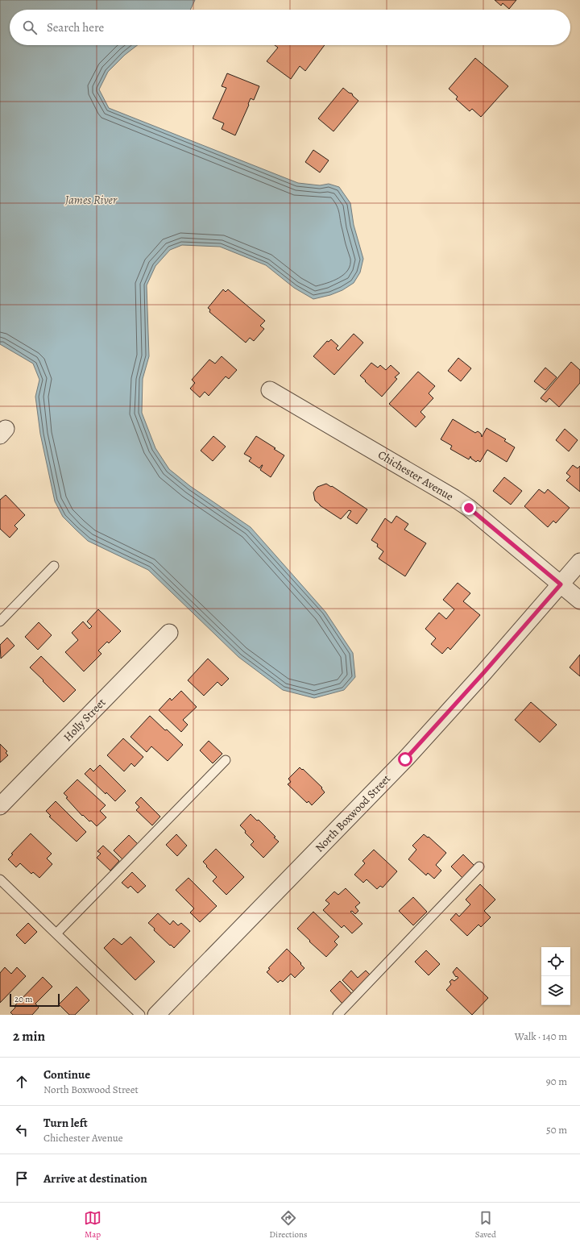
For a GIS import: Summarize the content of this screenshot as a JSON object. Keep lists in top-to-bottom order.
{
  "streets": {
    "street": ["Chichester Avenue", "Holly Street", "North Boxwood Street"]
  },
  "crossings": [
    ["Chichester Avenue", "North Boxwood Street"]
  ],
  "water": ["James River"],
  "scale_bar": "20 m",
  "page": {
    "search": "Search here",
    "scale": "20 m",
    "heading": ["2 min", "Walk · 140 m"],
    "list": [
      ["Continue", "North Boxwood Street", "90 m"],
      ["Turn left", "Chichester Avenue", "50 m"],
      "Arrive at destination"
    ],
    "nav": ["Map", "Directions", "Saved"]
  }
}
